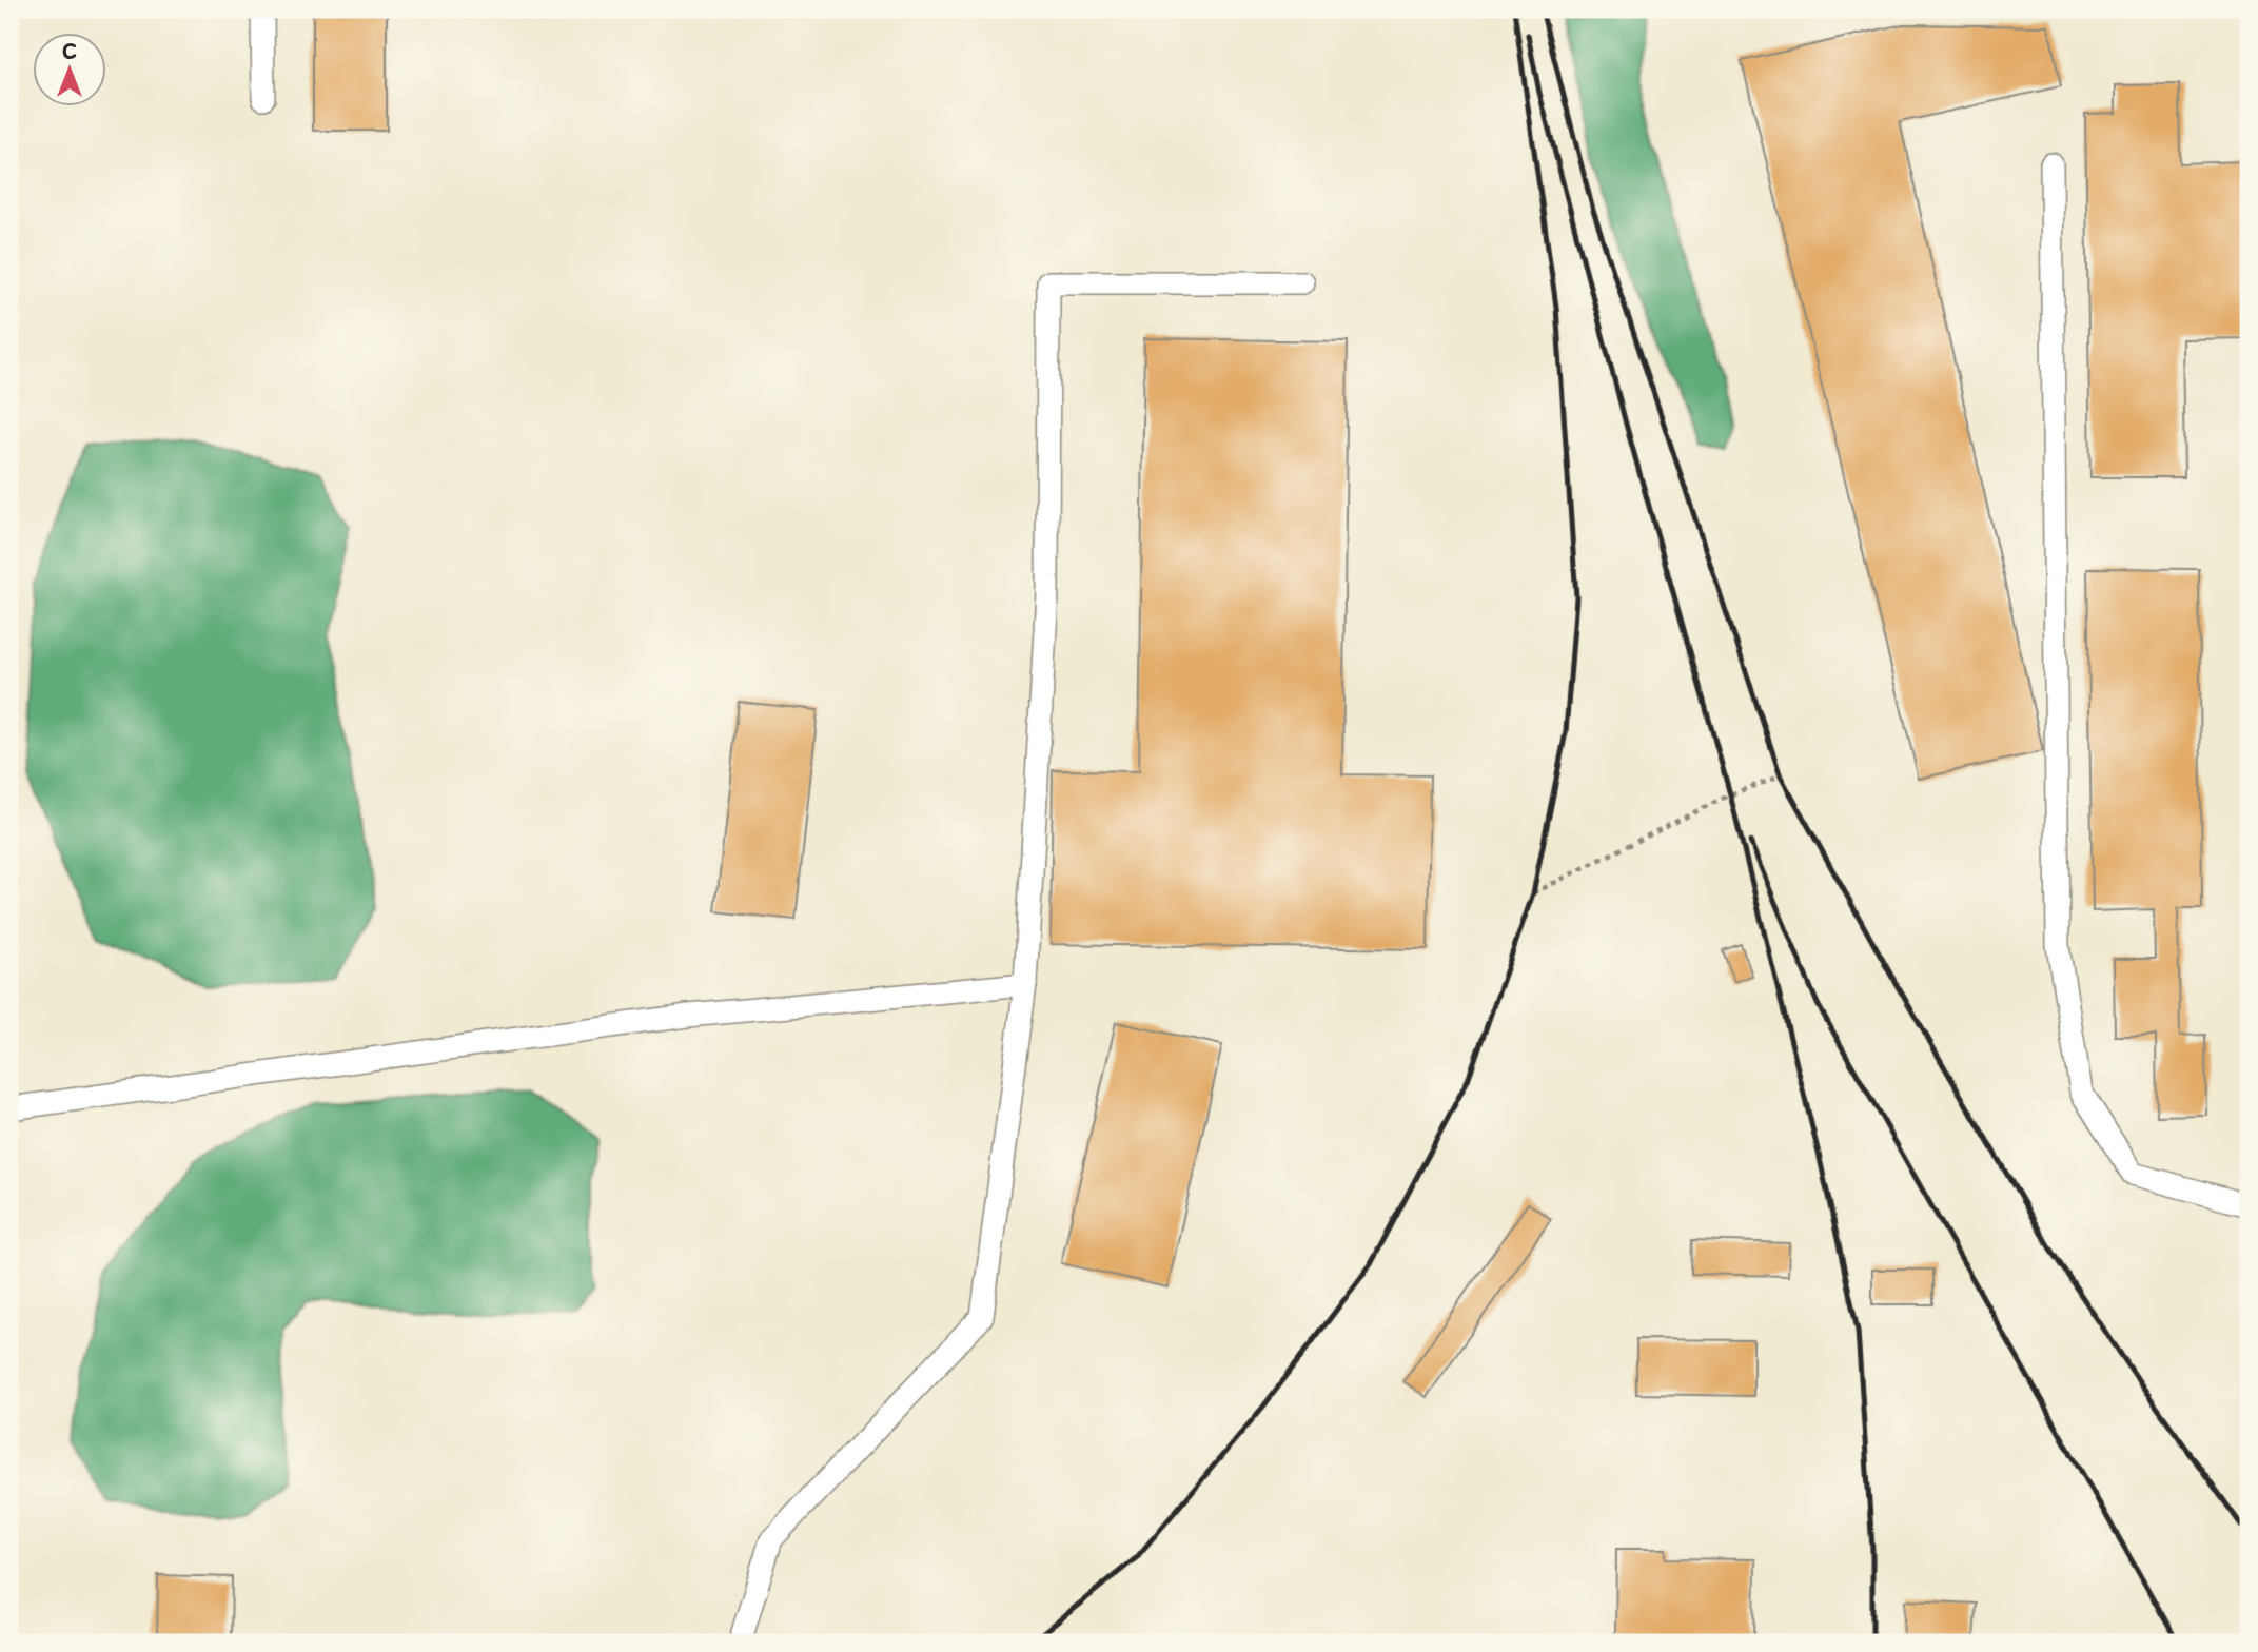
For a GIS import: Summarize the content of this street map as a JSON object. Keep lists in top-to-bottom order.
{
  "north": "top"
}
